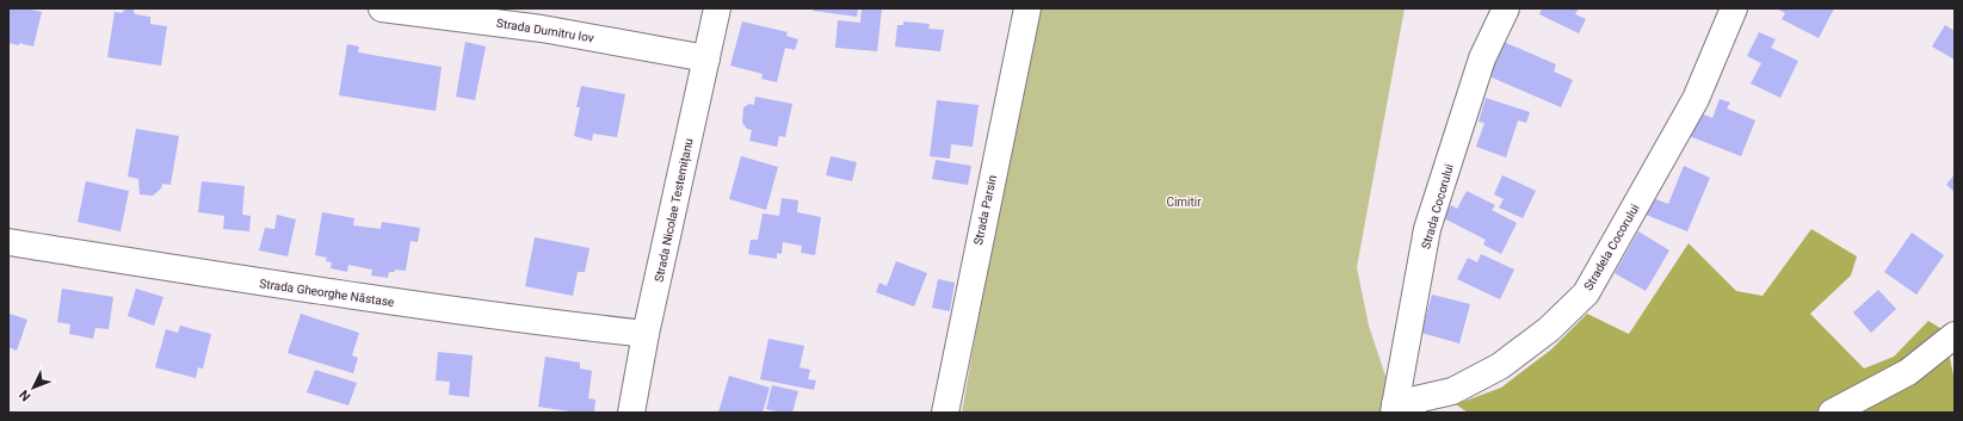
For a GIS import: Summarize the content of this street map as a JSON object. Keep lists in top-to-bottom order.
{
  "streets": {
    "street": [
      "Strada Dumitru Iov",
      "Strada Cocorului",
      "Strada Nicolae Testemițanu",
      "Strada Parsin",
      "Stradela Cocorului",
      "Strada Gheorghe Năstase"
    ]
  },
  "crossings": [
    ["Strada Dumitru Iov", "Strada Nicolae Testemițanu"],
    ["Strada Cocorului", "Stradela Cocorului"],
    ["Strada Nicolae Testemițanu", "Strada Gheorghe Năstase"]
  ],
  "parks": ["Cimitir"],
  "north": "bottom left"
}
